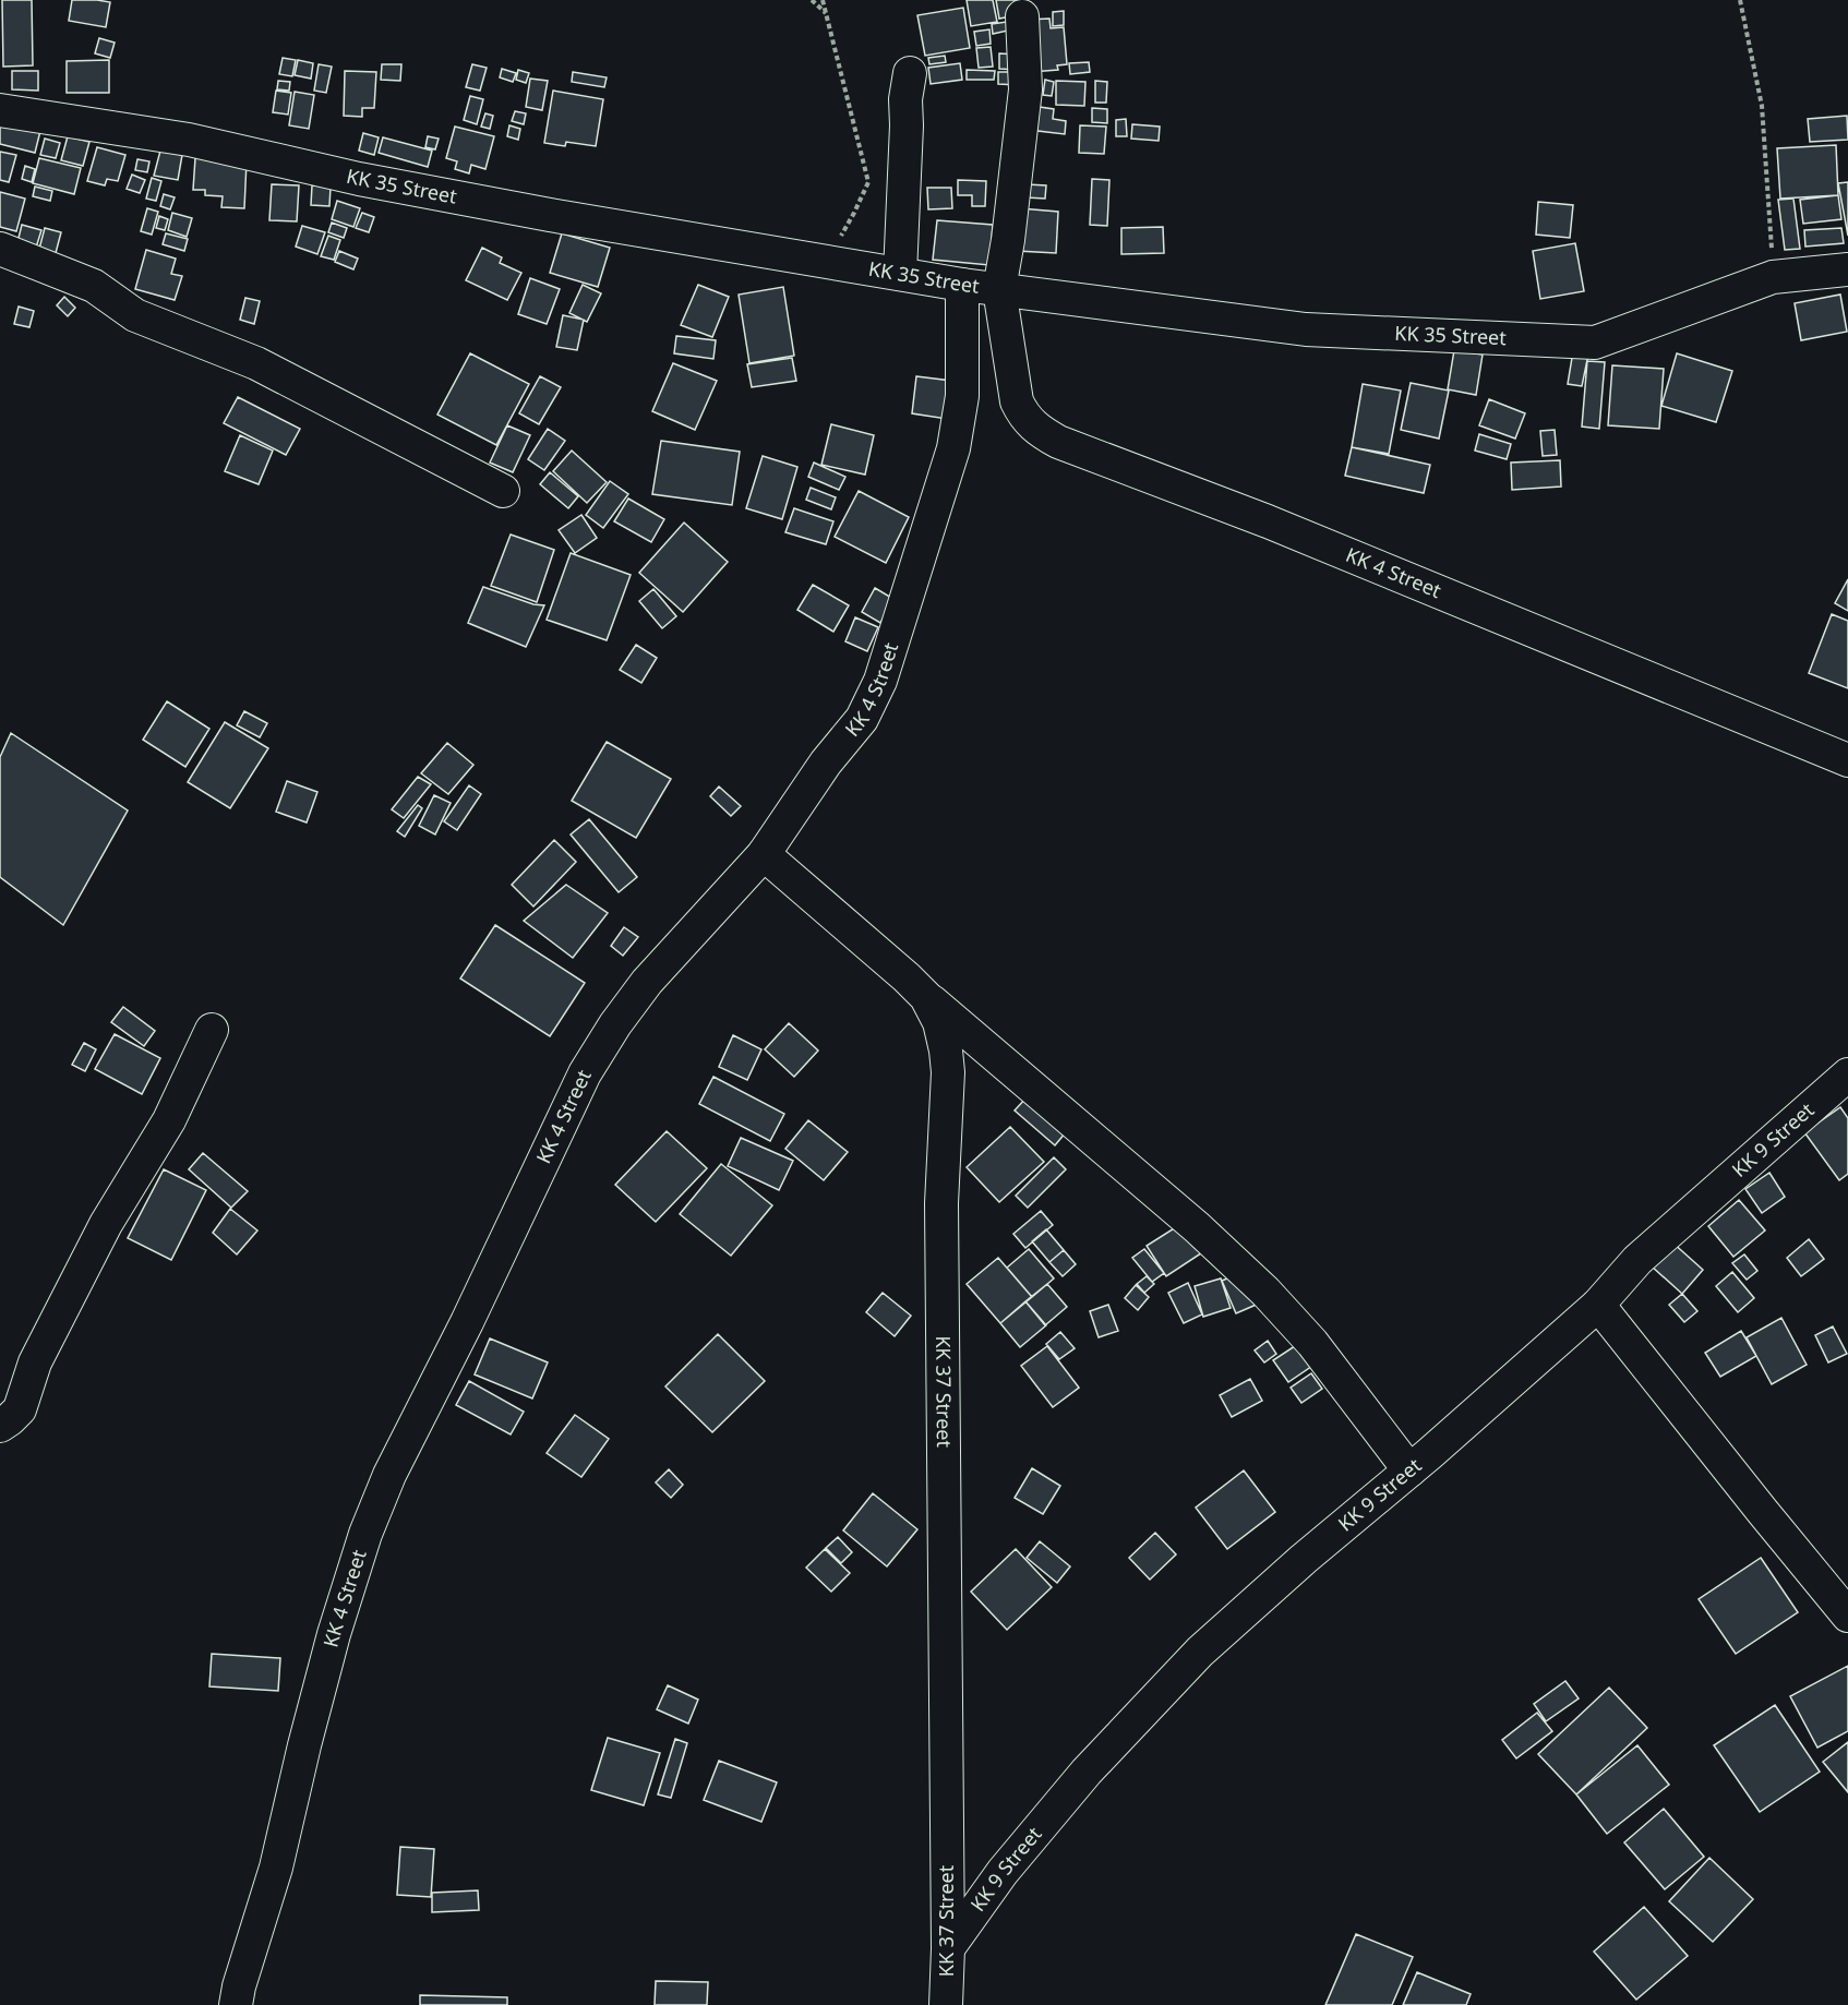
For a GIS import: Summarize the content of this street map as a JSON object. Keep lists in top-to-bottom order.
{
  "streets": {
    "street": [
      "KK 35 Street",
      "KK 4 Street",
      "KK 9 Street",
      "KK 37 Street"
    ]
  },
  "crossings": [
    ["KK 35 Street", "KK 4 Street"],
    ["KK 4 Street", "KK 37 Street"],
    ["KK 9 Street", "KK 37 Street"]
  ]
}
